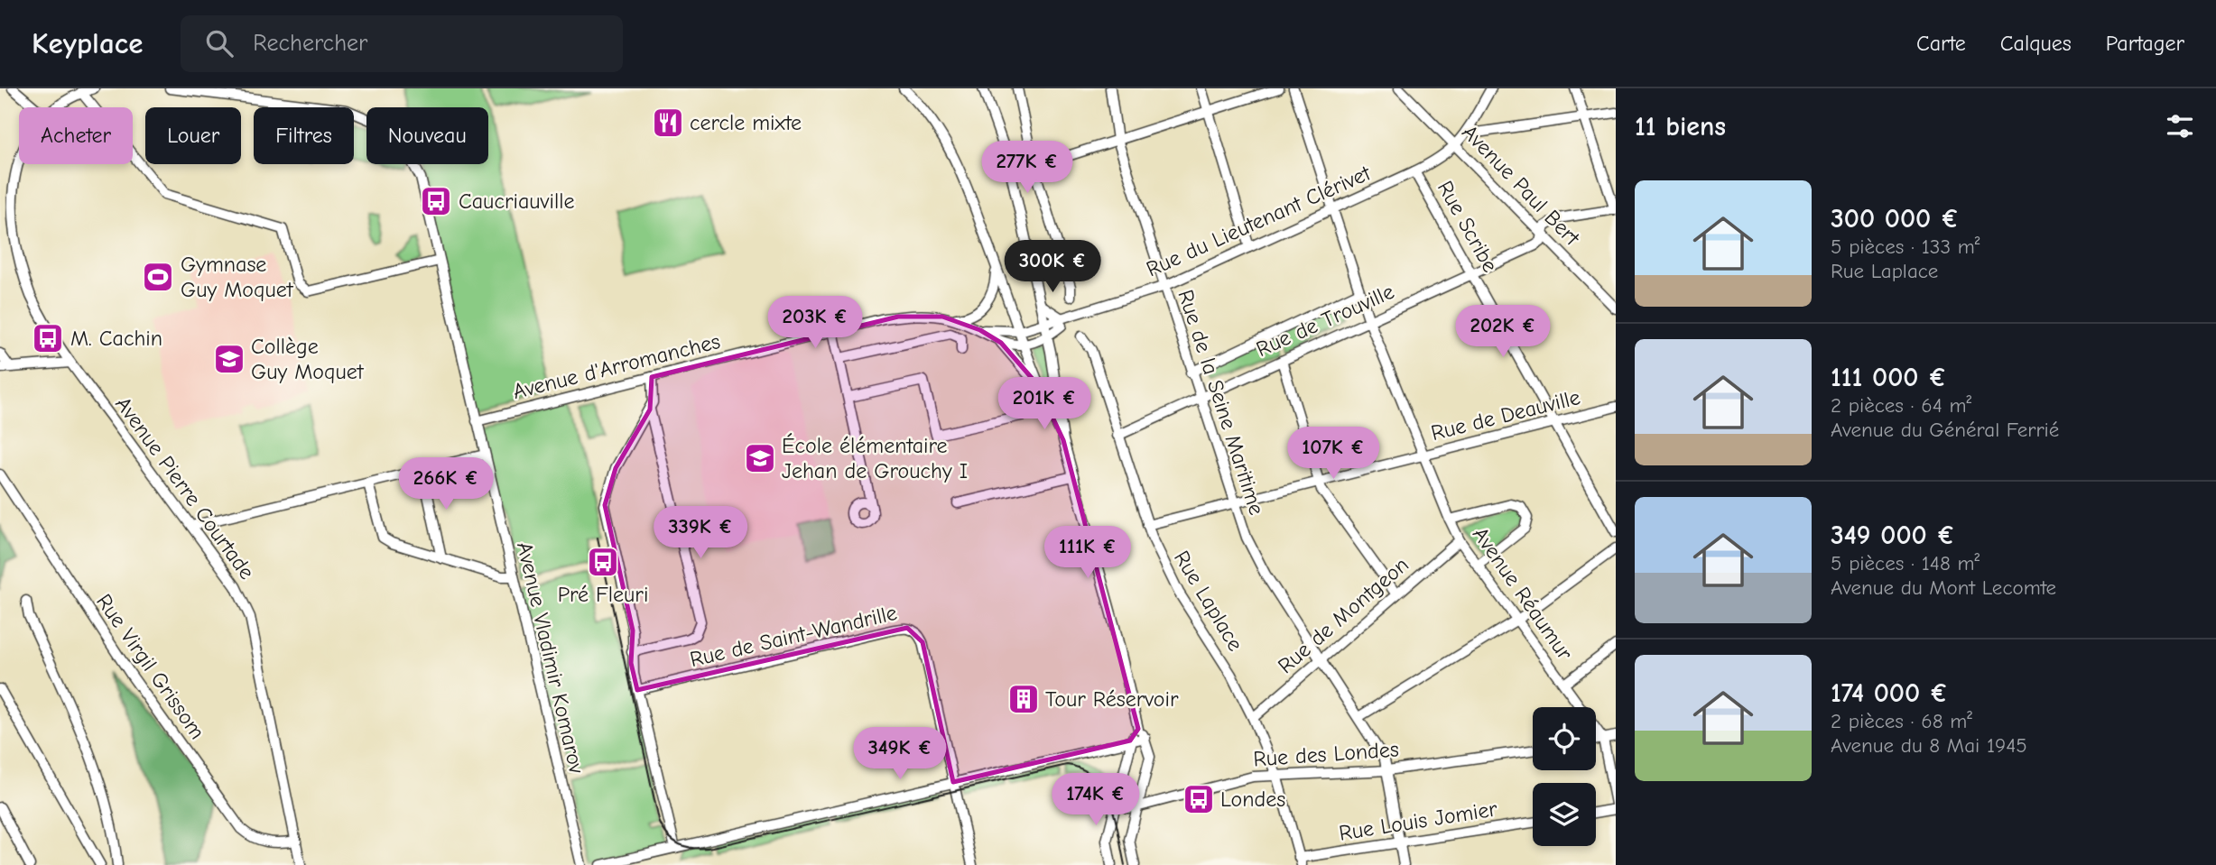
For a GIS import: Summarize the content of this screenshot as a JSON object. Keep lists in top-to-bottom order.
{
  "streets": {
    "street": [
      "Avenue Paul Bert",
      "Rue du Lieutenant Clérivet",
      "Rue Scribe",
      "Rue de Trouville",
      "Avenue d'Arromanches",
      "Rue de la Seine Maritime",
      "Rue de Deauville",
      "Avenue Pierre Courtade",
      "Avenue Réaumur",
      "Rue Laplace",
      "Rue de Montgeon",
      "Rue de Saint-Wandrille",
      "Avenue Vladimir Komarov",
      "Rue Virgil Grissom",
      "Rue des Londes",
      "Rue Louis Jomier"
    ]
  },
  "crossings": [
    ["Avenue Paul Bert", "Rue du Lieutenant Clérivet"],
    ["Avenue Paul Bert", "Rue de Trouville"],
    ["Rue du Lieutenant Clérivet", "Rue Scribe"],
    ["Rue du Lieutenant Clérivet", "Avenue d'Arromanches"],
    ["Rue du Lieutenant Clérivet", "Rue de la Seine Maritime"],
    ["Rue du Lieutenant Clérivet", "Avenue Réaumur"],
    ["Rue Scribe", "Rue de Trouville"],
    ["Rue Scribe", "Rue de Deauville"],
    ["Rue de Trouville", "Rue de la Seine Maritime"],
    ["Rue de Trouville", "Avenue Réaumur"],
    ["Rue de Trouville", "Rue Laplace"],
    ["Avenue d'Arromanches", "Avenue Vladimir Komarov"],
    ["Rue de la Seine Maritime", "Rue de Deauville"],
    ["Rue de la Seine Maritime", "Rue de Montgeon"],
    ["Rue de la Seine Maritime", "Rue des Londes"],
    ["Rue de la Seine Maritime", "Rue Louis Jomier"],
    ["Rue de Deauville", "Avenue Réaumur"],
    ["Rue de Deauville", "Rue Laplace"],
    ["Avenue Pierre Courtade", "Rue Virgil Grissom"],
    ["Avenue Réaumur", "Rue de Montgeon"],
    ["Rue Laplace", "Rue de Montgeon"],
    ["Rue Laplace", "Rue des Londes"],
    ["Rue Laplace", "Rue Louis Jomier"]
  ],
  "places": {
    "restaurant": ["cercle mixte"],
    "bus stop": [
      "Caucriauville",
      "M. Cachin",
      "Pré Fleuri",
      "Londes"
    ],
    "sports": ["Gymnase Guy Moquet"],
    "school or university": ["Collège Guy Moquet", "École élémentaire Jehan de Grouchy I"],
    "building": ["Tour Réservoir"]
  },
  "page": {
    "header": "Keyplace",
    "search": "Rechercher",
    "nav": ["Carte", "Calques", "Partager"],
    "heading": "11 biens",
    "chip": [
      "Acheter",
      "Louer",
      "Filtres",
      "Nouveau"
    ],
    "price": [
      "277K €",
      "300K €",
      "203K €",
      "202K €",
      "201K €",
      "107K €",
      "266K €",
      "339K €",
      "111K €",
      "349K €",
      "174K €"
    ],
    "list": [
      {
        "name": "300 000 €",
        "note": "5 pièces · 133 m² · Rue Laplace"
      },
      {
        "name": "111 000 €",
        "note": "2 pièces · 64 m² · Avenue du Général Ferrié"
      },
      {
        "name": "349 000 €",
        "note": "5 pièces · 148 m² · Avenue du Mont Lecomte"
      },
      {
        "name": "174 000 €",
        "note": "2 pièces · 68 m² · Avenue du 8 Mai 1945"
      }
    ]
  }
}
